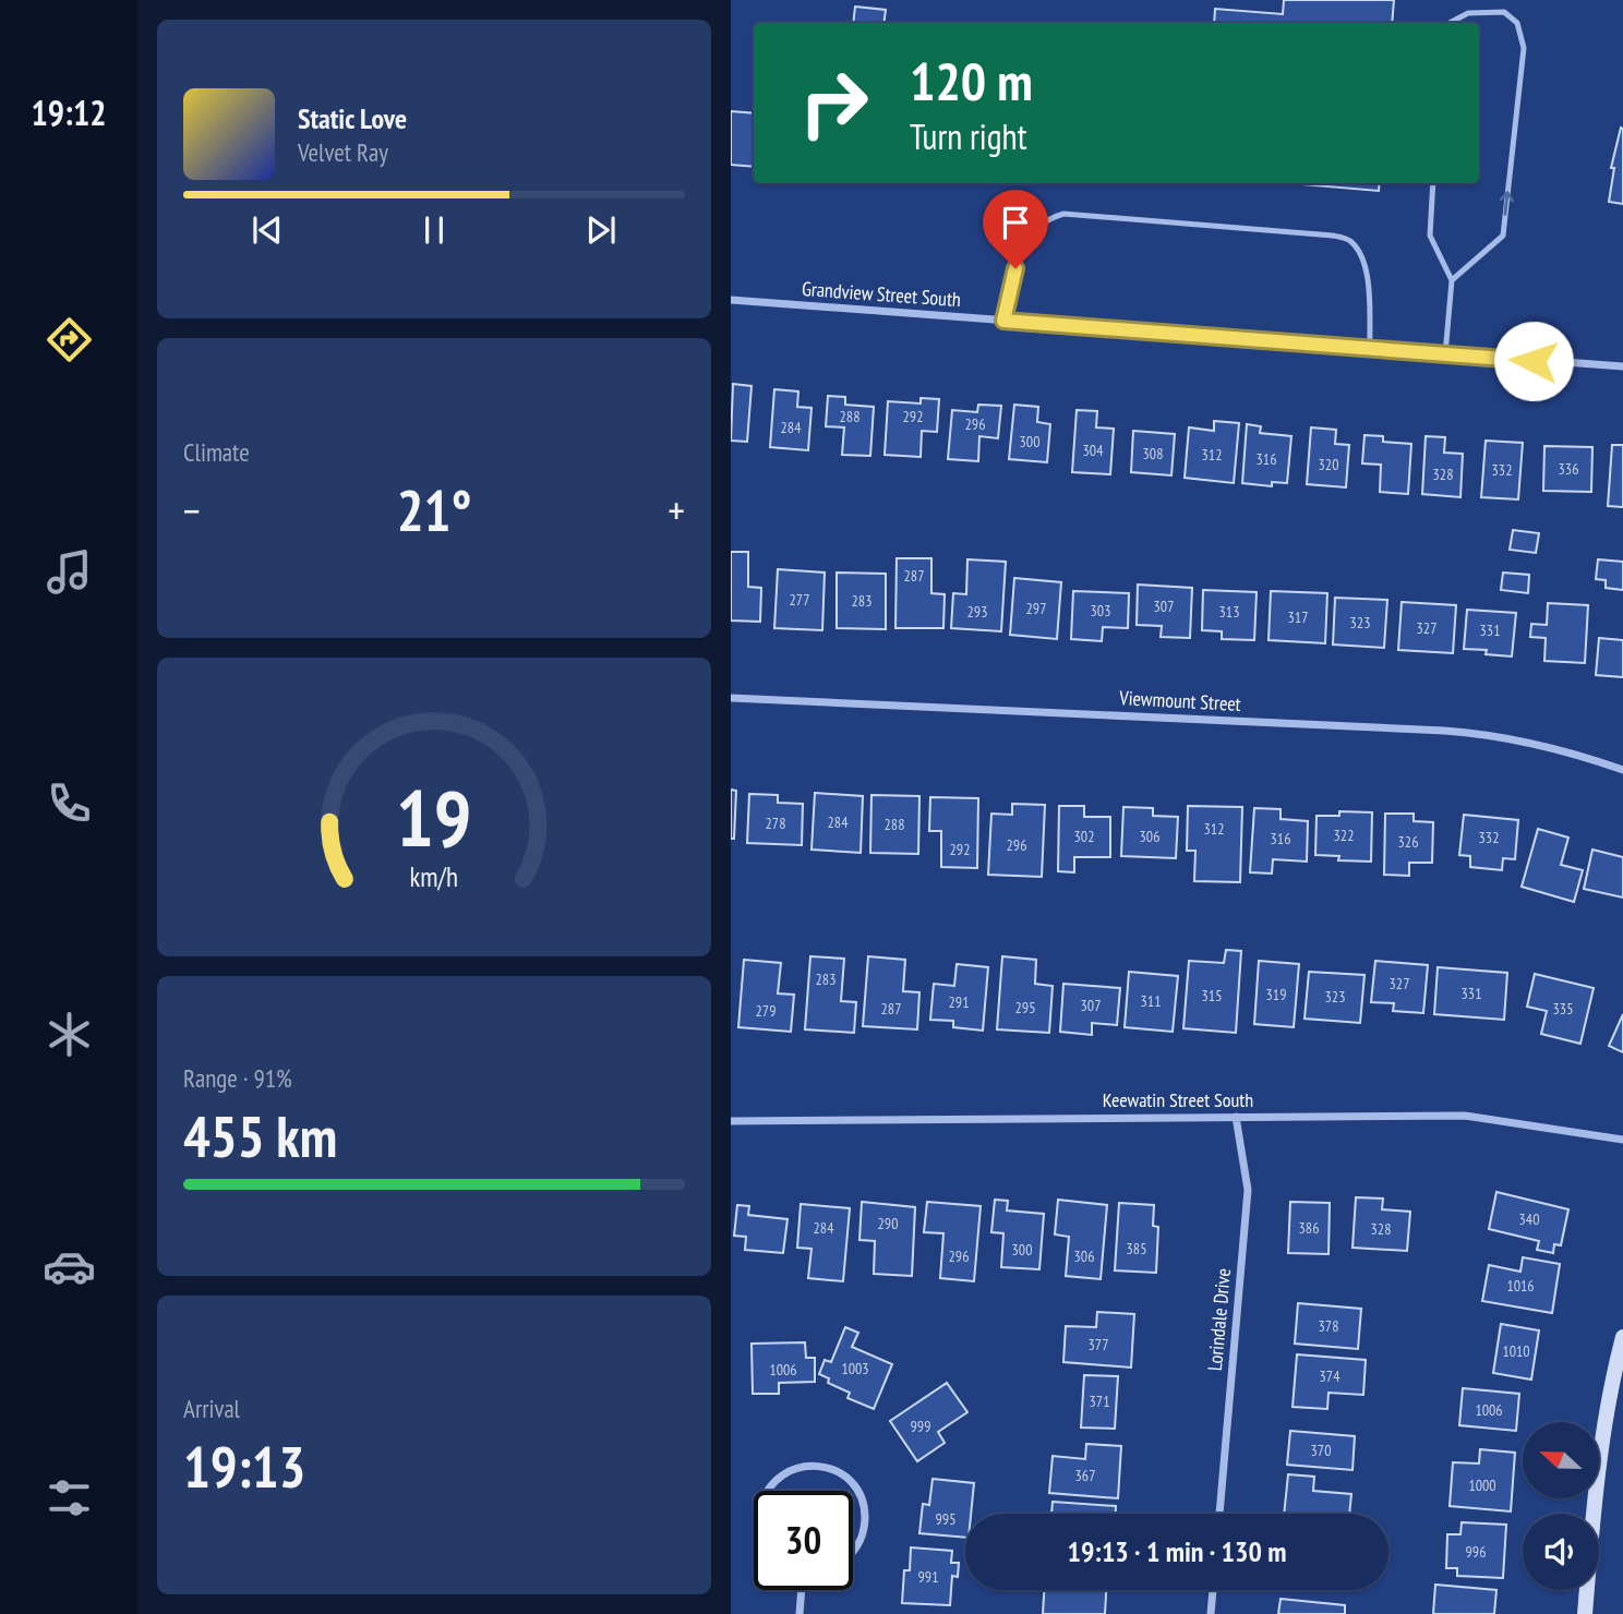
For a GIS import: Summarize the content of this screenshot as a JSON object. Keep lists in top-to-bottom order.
{
  "streets": {
    "street": [
      "Grandview Street South",
      "Viewmount Street",
      "Keewatin Street South",
      "Lorindale Drive"
    ]
  },
  "crossings": [
    ["Keewatin Street South", "Lorindale Drive"]
  ],
  "house_numbers": [
    "288",
    "292",
    "296",
    "284",
    "300",
    "304",
    "308",
    "312",
    "316",
    "320",
    "336",
    "332",
    "328",
    "287",
    "277",
    "283",
    "307",
    "297",
    "303",
    "293",
    "313",
    "317",
    "323",
    "327",
    "331",
    "284",
    "278",
    "288",
    "312",
    "322",
    "302",
    "306",
    "332",
    "316",
    "326",
    "296",
    "292",
    "283",
    "327",
    "331",
    "319",
    "315",
    "323",
    "311",
    "291",
    "307",
    "295",
    "287",
    "335",
    "279",
    "340",
    "290",
    "284",
    "386",
    "328",
    "385",
    "300",
    "296",
    "306",
    "1016",
    "378",
    "377",
    "1010",
    "1003",
    "1006",
    "374",
    "371",
    "1006",
    "999",
    "370",
    "367",
    "1000",
    "995",
    "996",
    "991"
  ],
  "north": "left",
  "page": {
    "tabs": "19:12",
    "turn": ["120 m", "Turn right"],
    "song": ["Static Love", "Velvet Ray"],
    "tile": [
      "Climate",
      ["Range · 91%", "455 km"],
      ["Arrival", "19:13"]
    ],
    "heat": ["−", "21°", "+"],
    "limit": "30",
    "trip": "19:13 · 1 min · 130 m",
    "gauge": ["19", "km/h"]
  }
}
